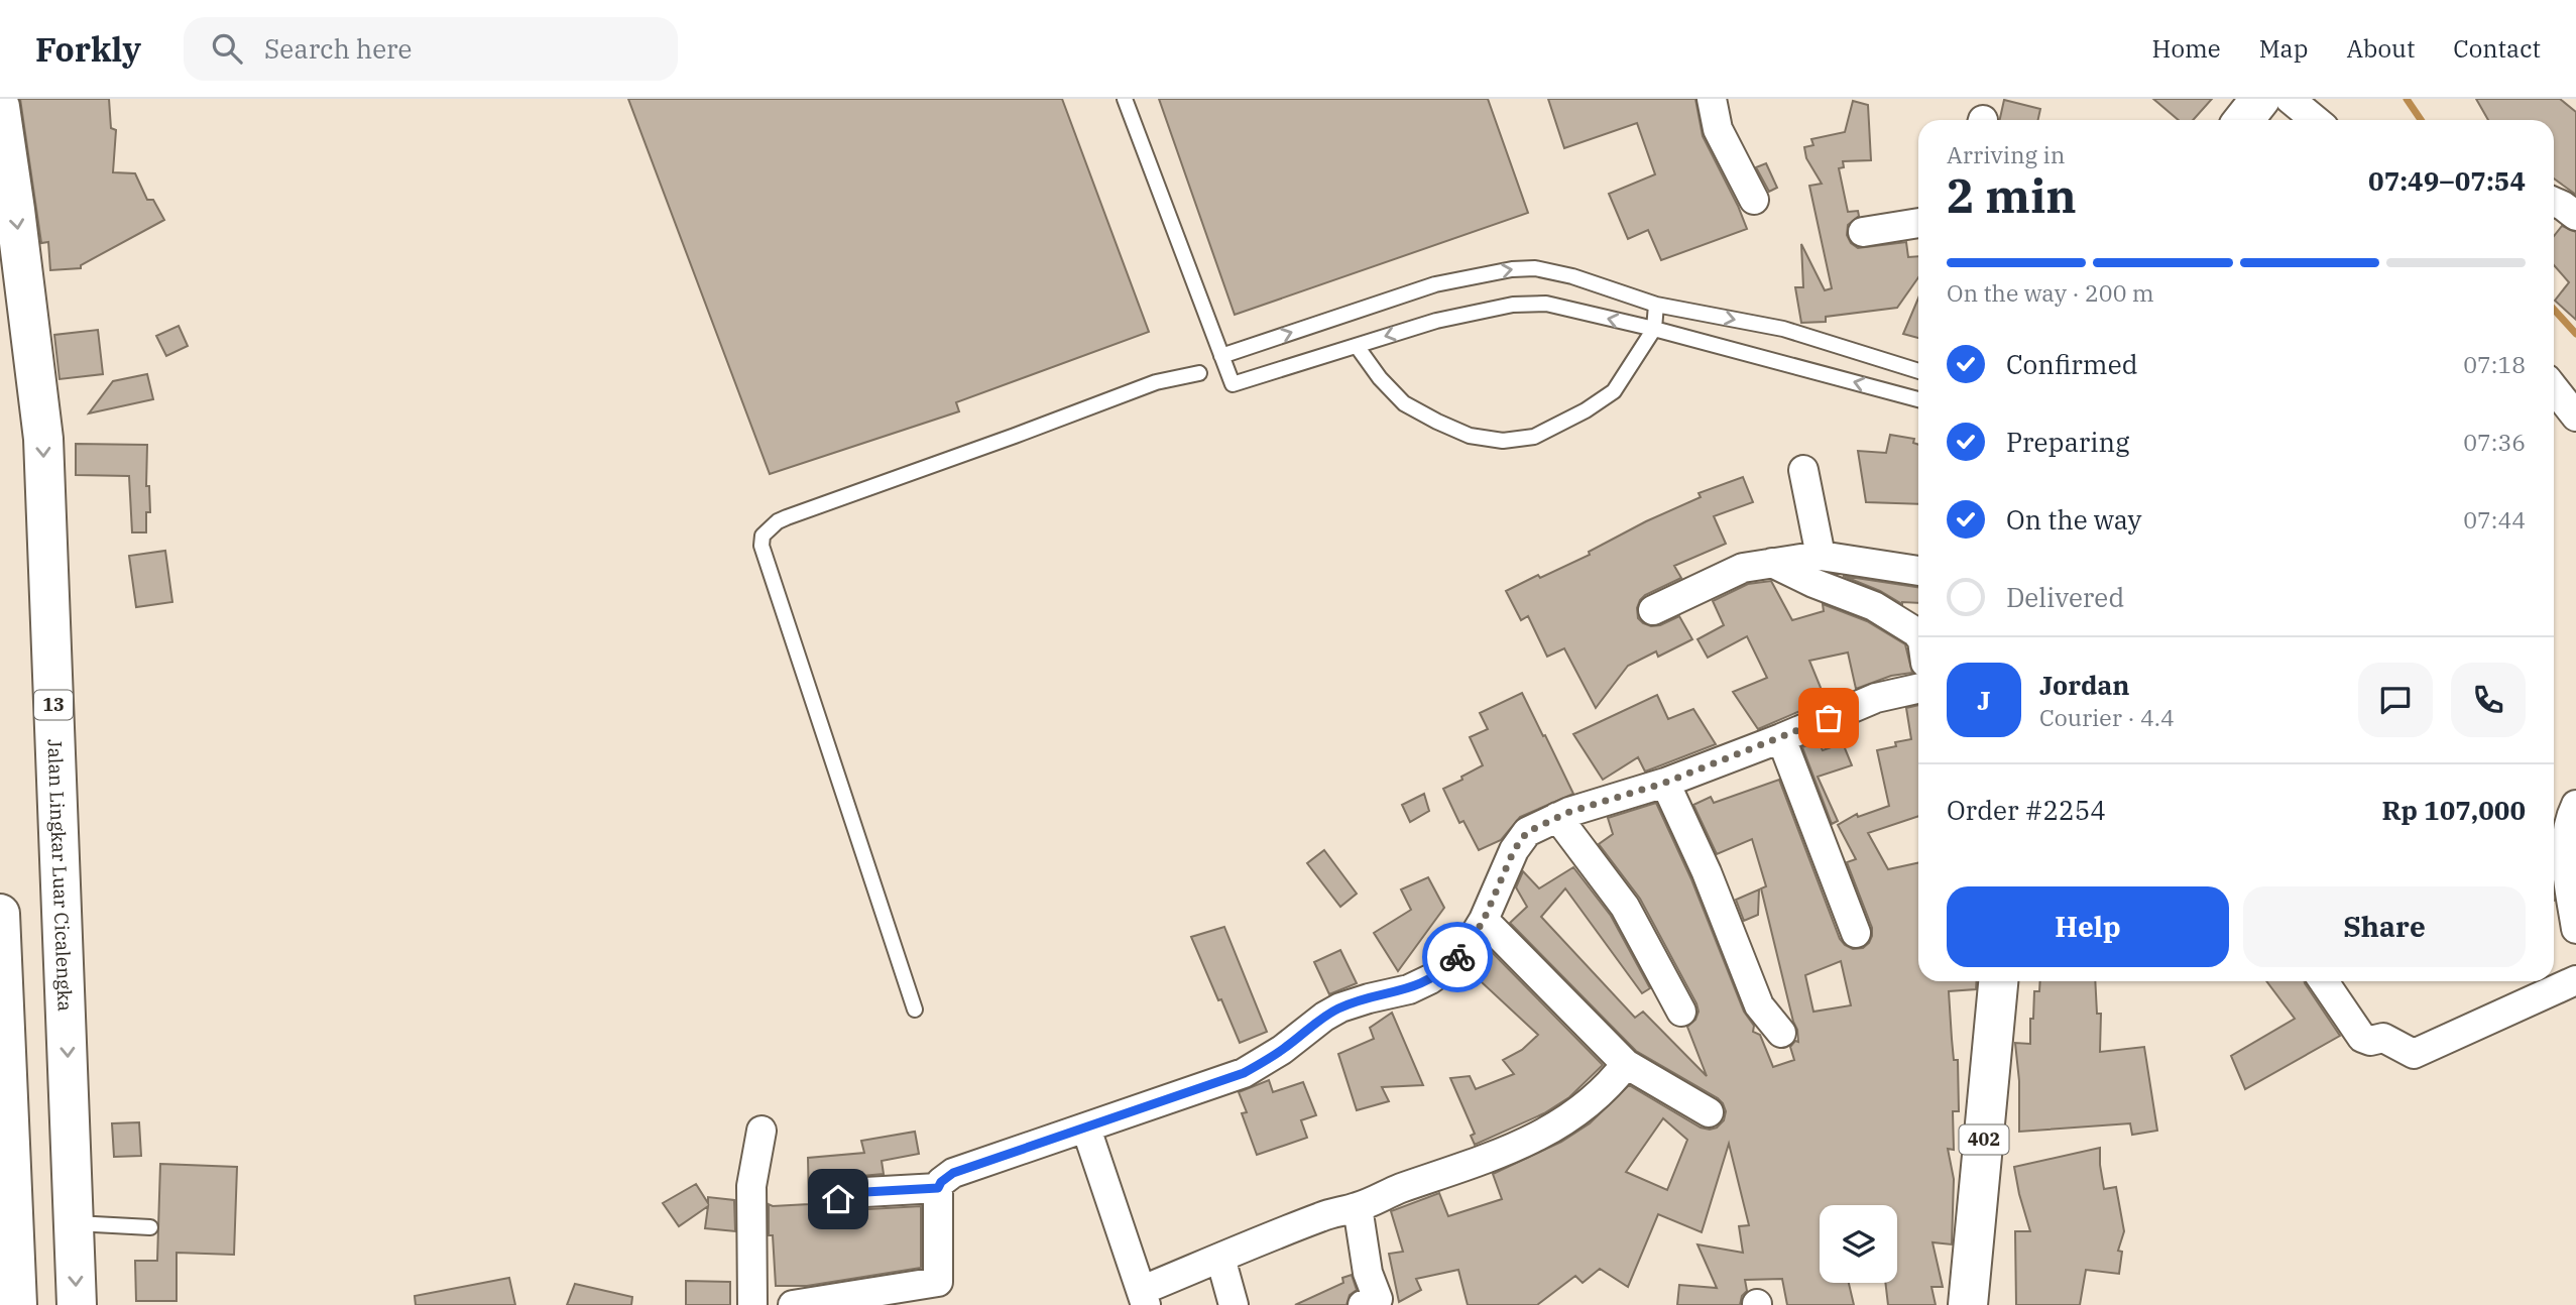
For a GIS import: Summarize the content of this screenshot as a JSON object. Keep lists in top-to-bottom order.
{
  "streets": {
    "main road": ["13", "Jalan Lingkar Luar Cicalengka", "402"]
  },
  "page": {
    "header": "Forkly",
    "search": "Search here",
    "nav": [
      "Home",
      "Map",
      "About",
      "Contact"
    ],
    "heading": ["2 min", "Arriving in", "07:49–07:54"],
    "panel": [
      "Jordan",
      "Courier · 4.4",
      "Order #2254",
      "Rp 107,000"
    ],
    "bar": "On the way · 200 m",
    "list": [
      ["Confirmed", "07:18"],
      ["Preparing", "07:36"],
      ["On the way", "07:44"],
      "Delivered"
    ],
    "round": "J",
    "buttons": ["Help", "Share"]
  }
}
